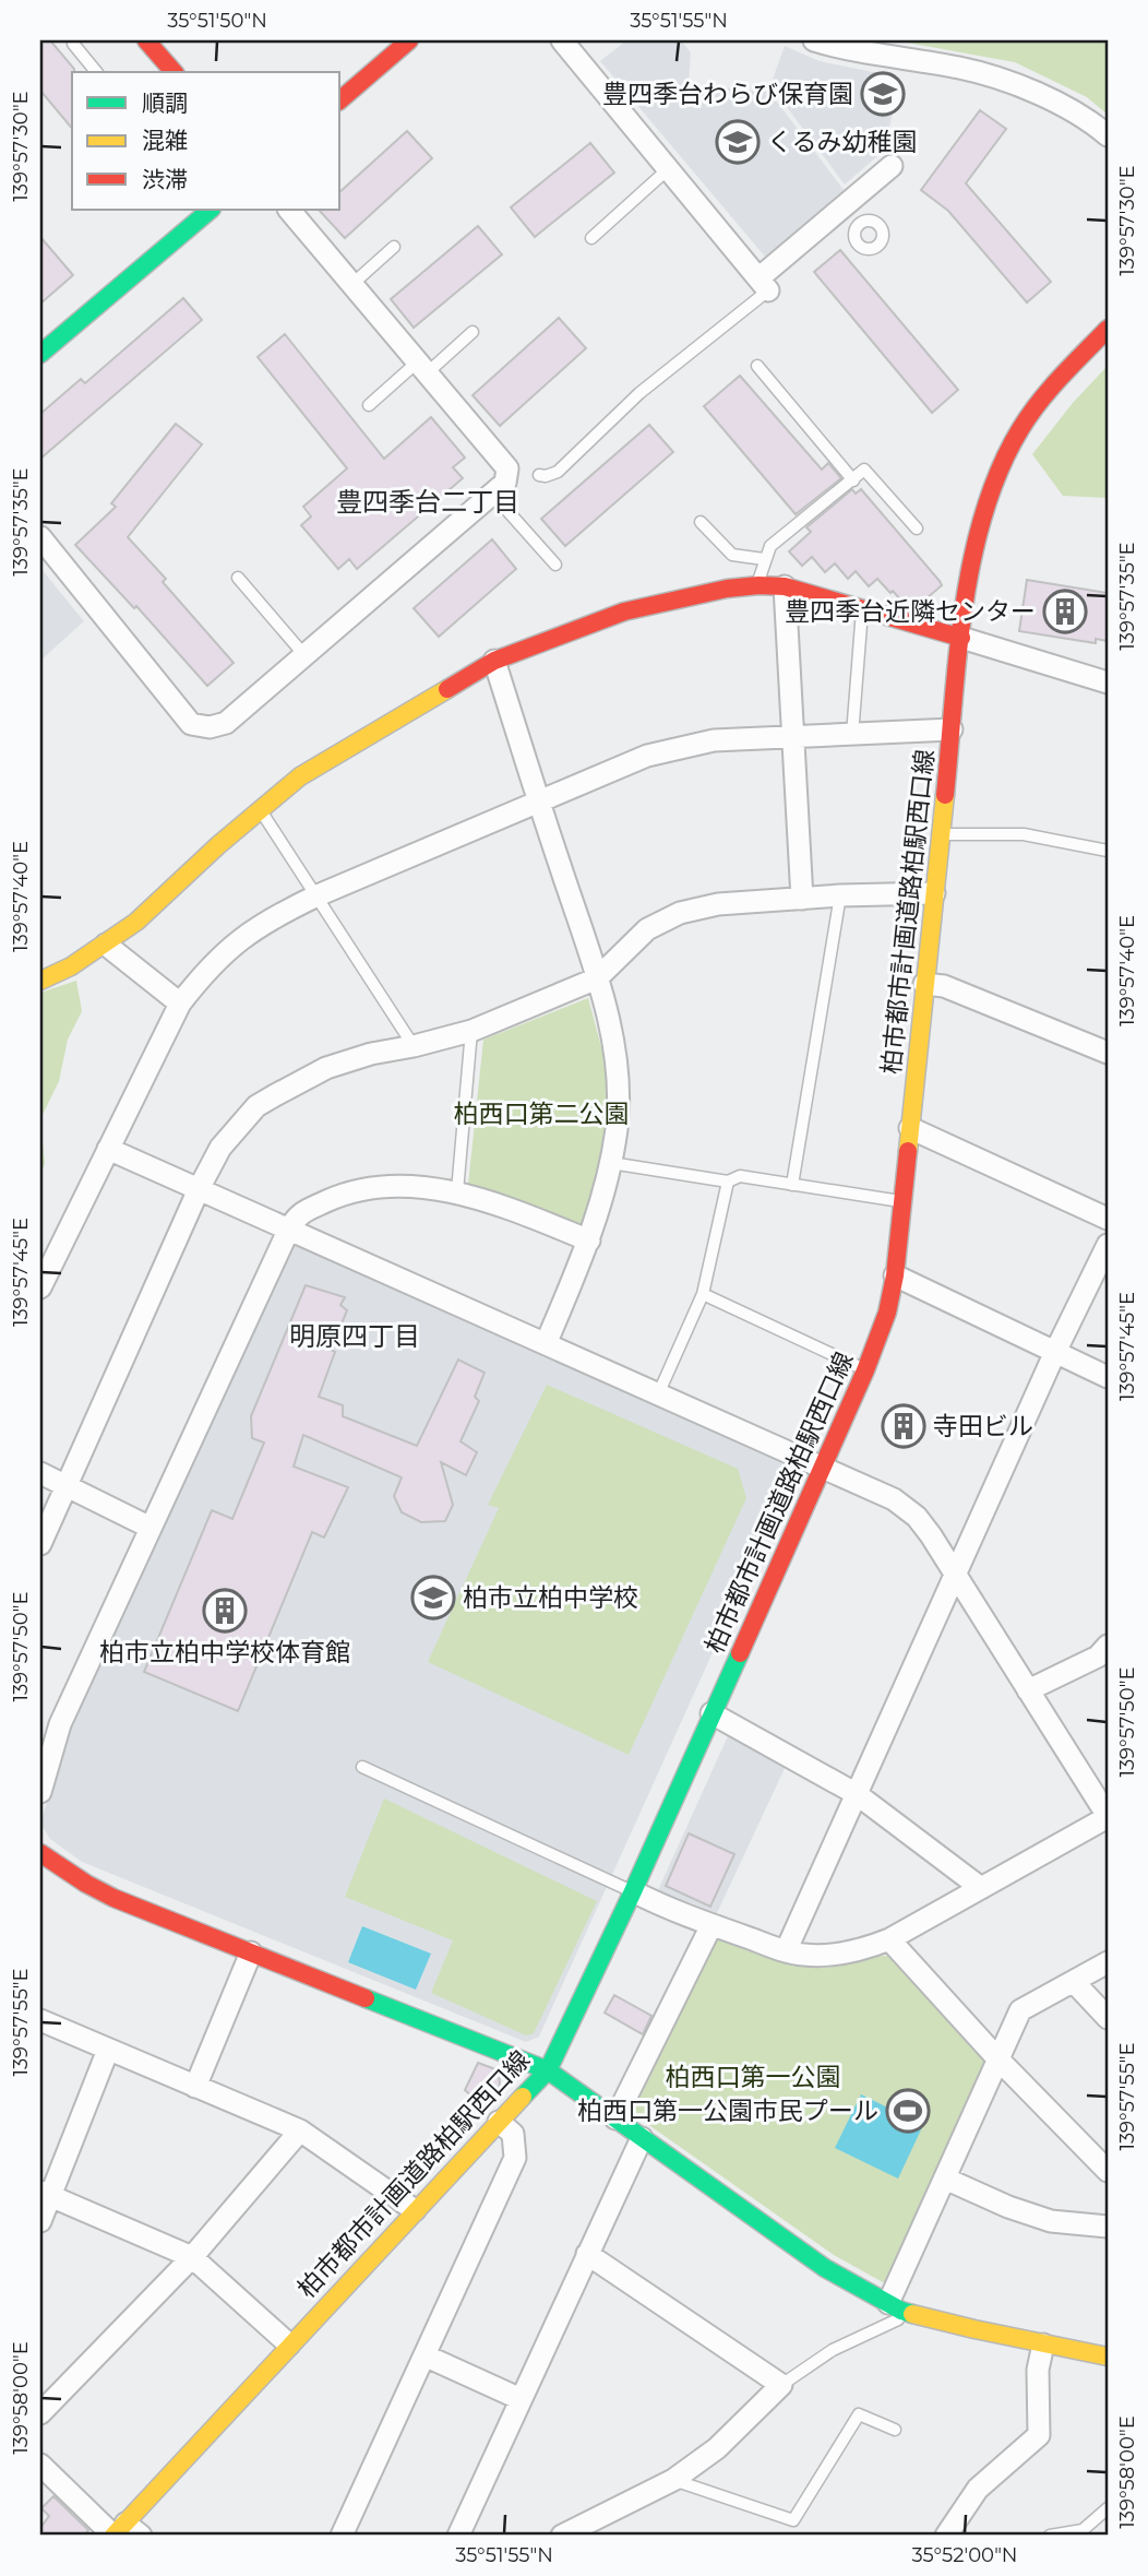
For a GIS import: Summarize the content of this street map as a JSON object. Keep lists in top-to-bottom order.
{
  "streets": {
    "street": ["柏市都市計画道路柏駅西口線"]
  },
  "districts": ["豊四季台二丁目", "明原四丁目"],
  "parks": ["柏西口第二公園", "柏西口第一公園"],
  "places": {
    "school or university": ["豊四季台わらび保育園", "くるみ幼稚園", "柏市立柏中学校"],
    "building": ["豊四季台近隣センター", "寺田ビル", "柏市立柏中学校体育館"],
    "sports": ["柏西口第一公園市民プール"]
  },
  "legend": ["順調", "混雑", "渋滞"],
  "coordinates": [
    "35°51'50\"N",
    "35°51'55\"N",
    "139°57'30\"E",
    "139°57'35\"E",
    "139°57'40\"E",
    "139°57'45\"E",
    "139°57'50\"E",
    "139°57'55\"E",
    "139°58'00\"E",
    "35°52'00\"N"
  ]
}
